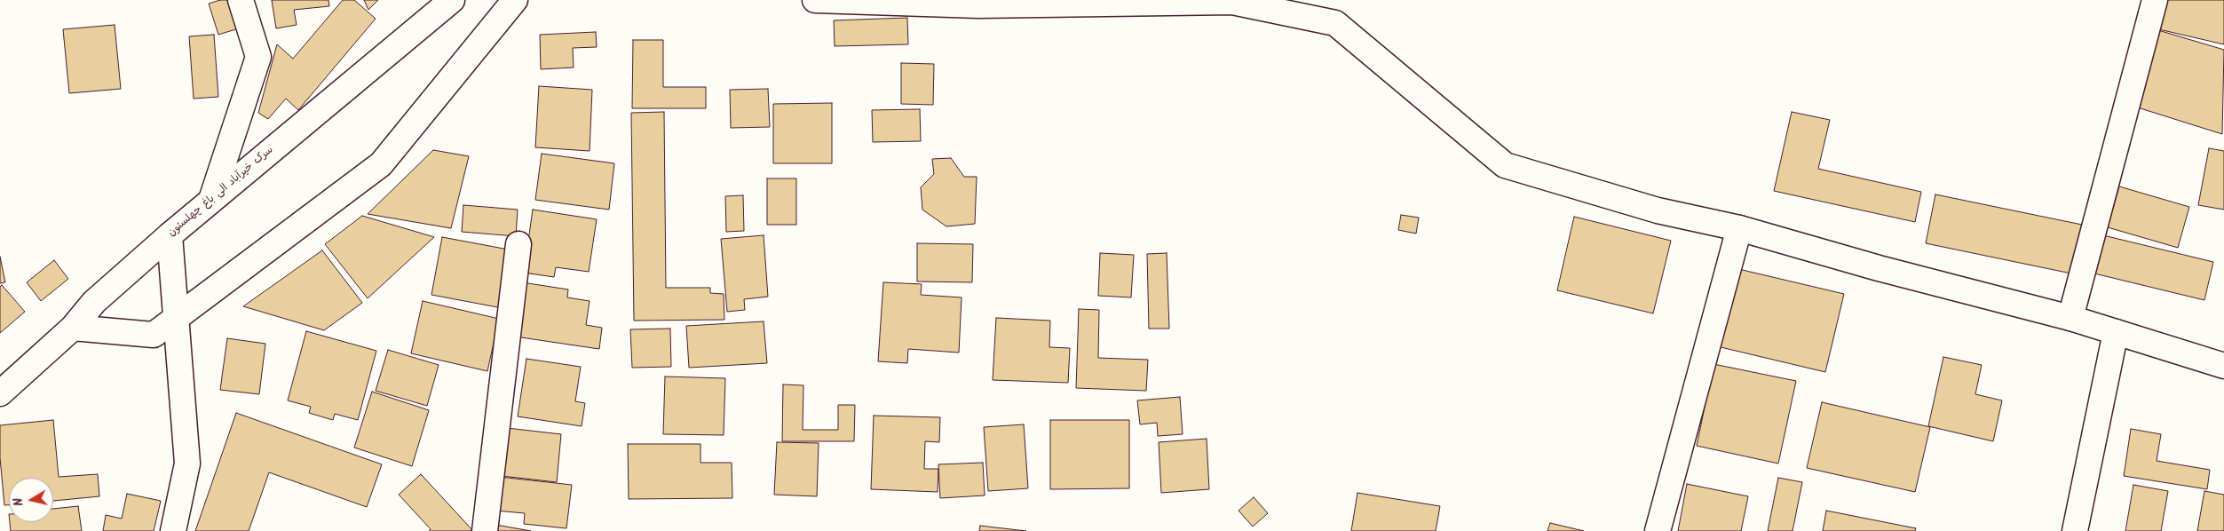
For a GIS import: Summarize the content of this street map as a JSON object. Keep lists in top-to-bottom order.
{
  "streets": {
    "street": ["سرک خیرآباد الی باغ چهلستون"]
  },
  "north": "left"
}
